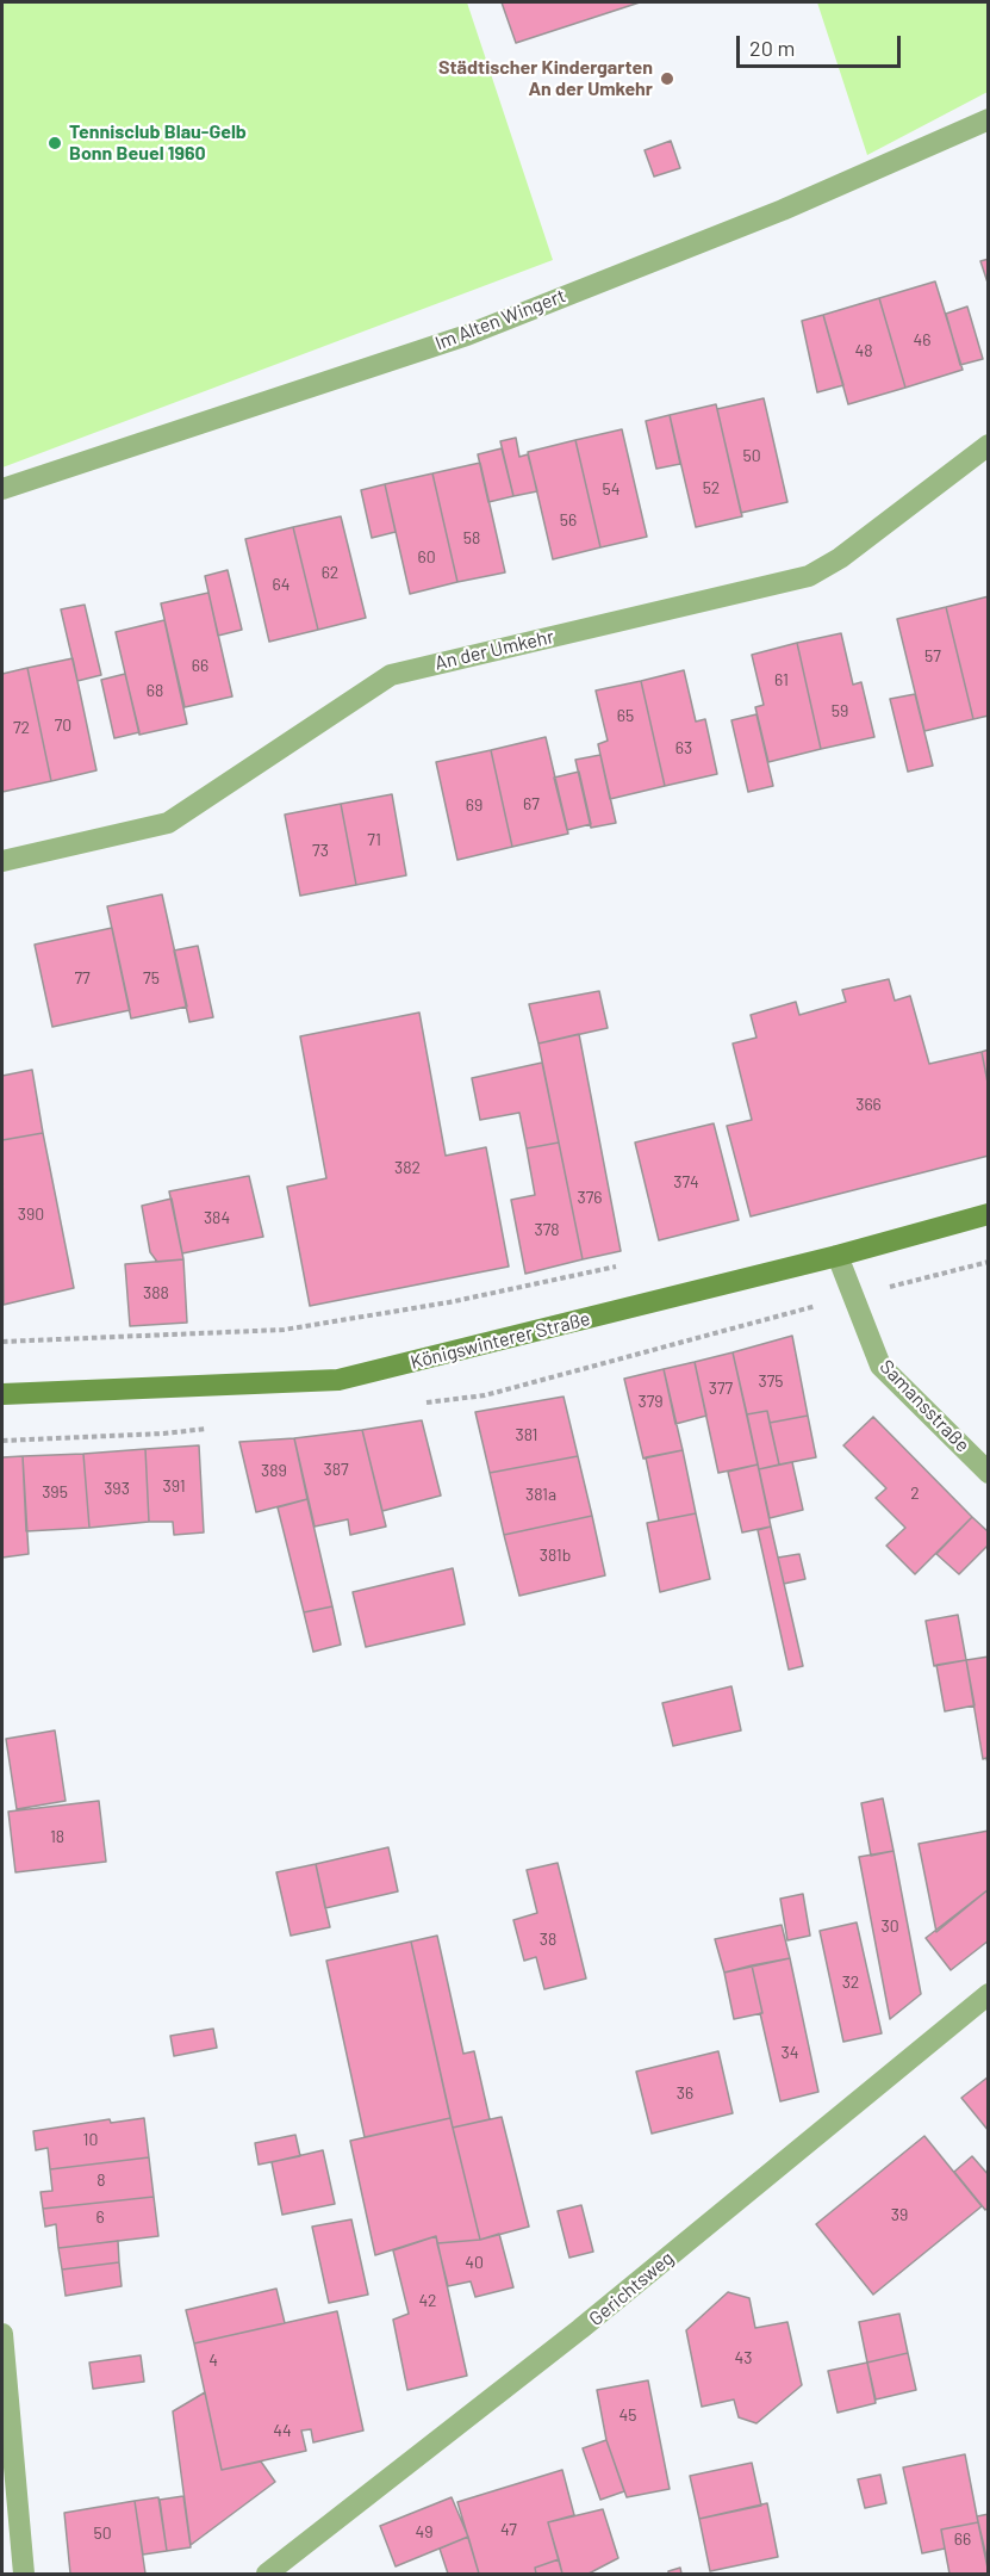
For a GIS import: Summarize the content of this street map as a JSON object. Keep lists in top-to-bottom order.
{
  "streets": {
    "main road": ["Königswinterer Straße"],
    "street": [
      "Im Alten Wingert",
      "An der Umkehr",
      "Samansstraße",
      "Gerichtsweg"
    ]
  },
  "crossings": [
    ["Königswinterer Straße", "Samansstraße"]
  ],
  "places": ["Städtischer Kindergarten An der Umkehr", "Tennisclub Blau-Gelb Bonn Beuel 1960"],
  "house_numbers": [
    "46",
    "48",
    "50",
    "52",
    "54",
    "56",
    "58",
    "60",
    "62",
    "64",
    "57",
    "66",
    "61",
    "68",
    "59",
    "65",
    "70",
    "72",
    "63",
    "67",
    "69",
    "71",
    "73",
    "77",
    "75",
    "366",
    "382",
    "374",
    "376",
    "390",
    "384",
    "378",
    "388",
    "375",
    "377",
    "379",
    "381",
    "387",
    "389",
    "391",
    "393",
    "395",
    "2",
    "381a",
    "381b",
    "18",
    "30",
    "38",
    "32",
    "34",
    "36",
    "10",
    "8",
    "39",
    "6",
    "40",
    "42",
    "43",
    "4",
    "45",
    "44",
    "47",
    "49",
    "50",
    "66"
  ],
  "scale_bar": "20 m"
}
